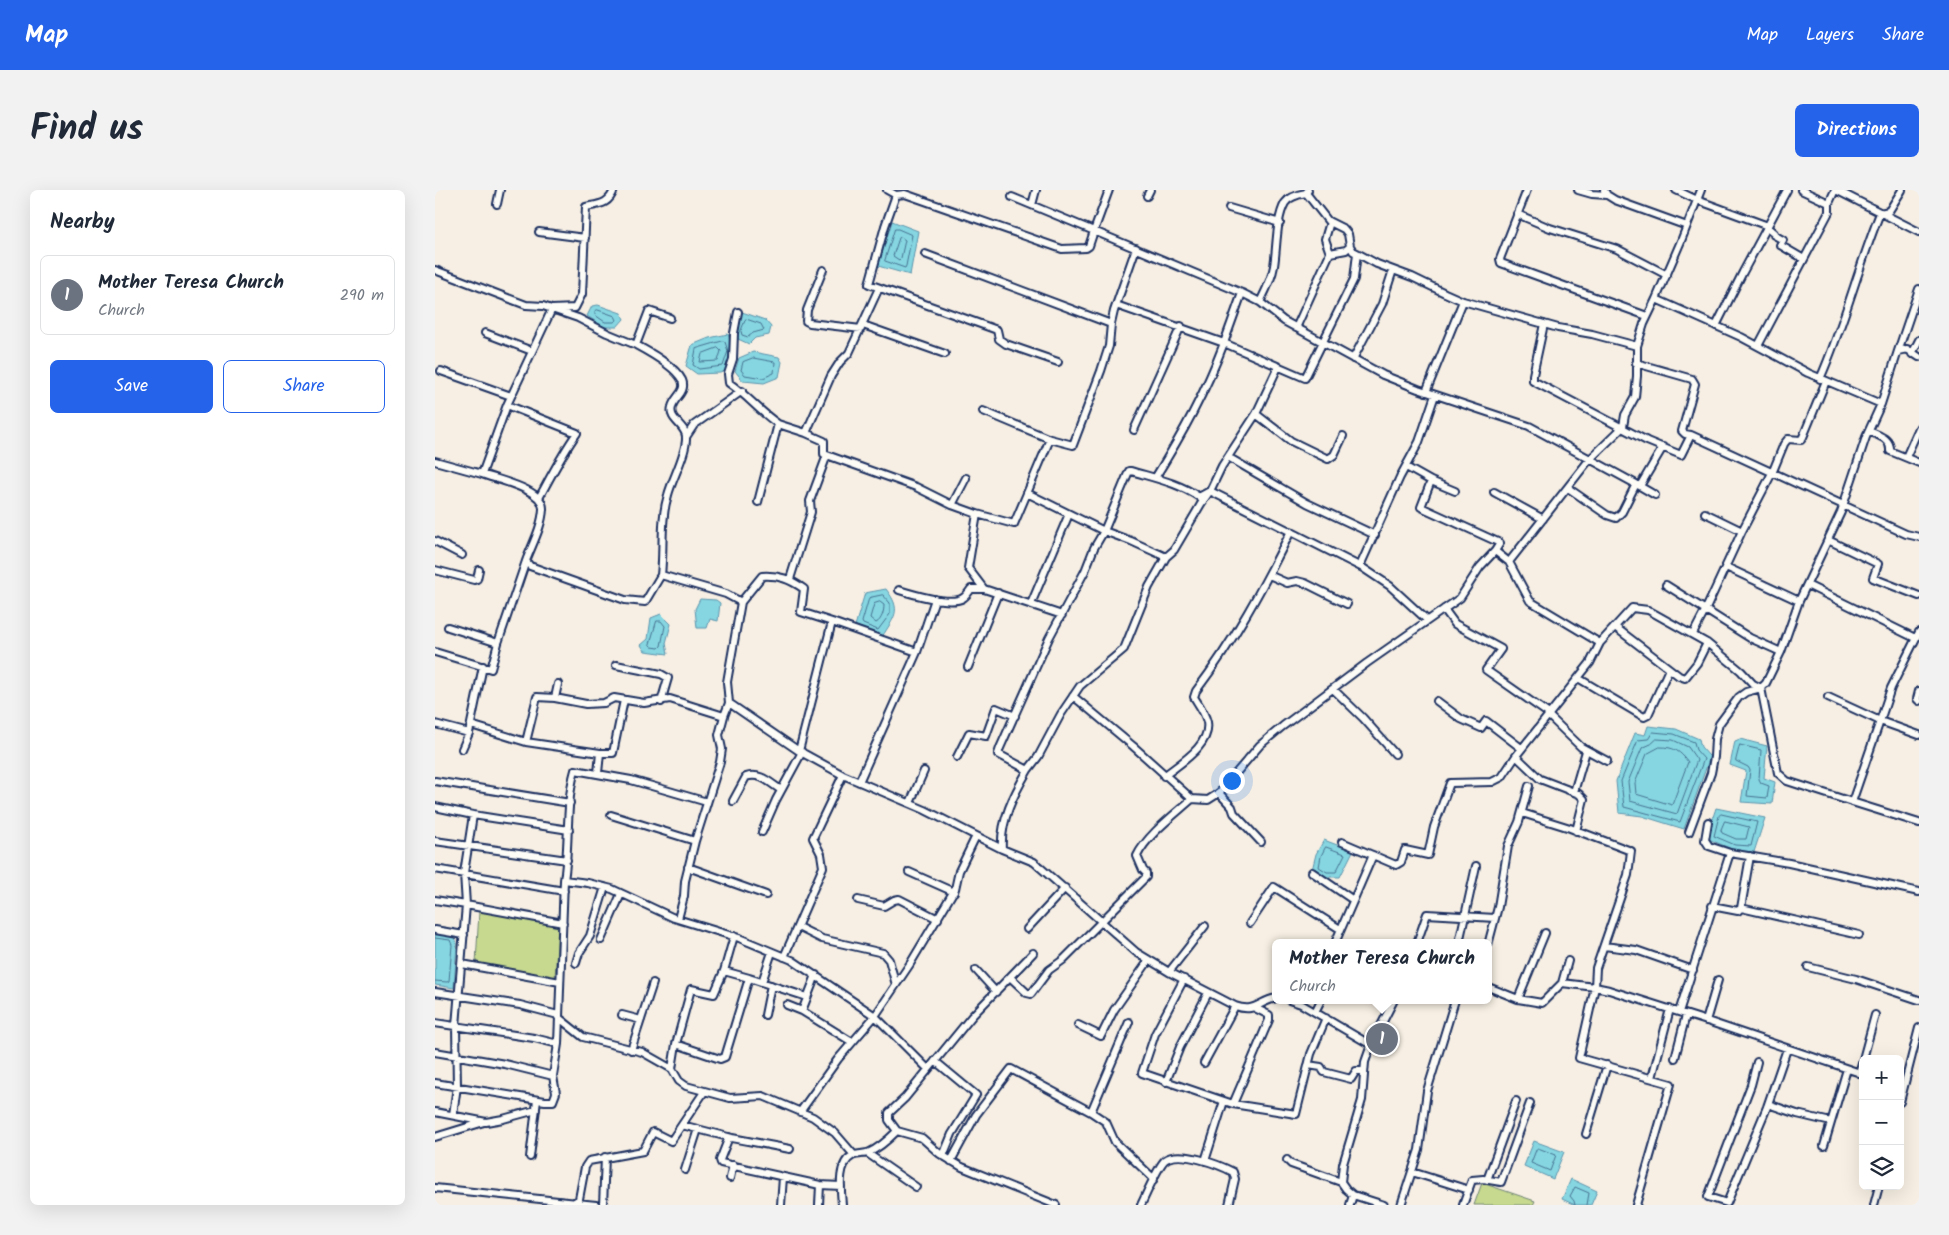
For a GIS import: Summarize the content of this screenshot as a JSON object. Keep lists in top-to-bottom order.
{
  "page": {
    "header": "Map",
    "nav": ["Map", "Layers", "Share"],
    "title": "Find us",
    "buttons": [
      "Directions",
      ["Save", "Share"]
    ],
    "heading": "Nearby",
    "list": [
      {
        "mark": "1",
        "name": "Mother Teresa Church",
        "note": "Church",
        "value": "290 m"
      }
    ],
    "popup": ["Mother Teresa Church", "Church"],
    "pins": "1",
    "map_buttons": ["+", "−"]
  }
}
